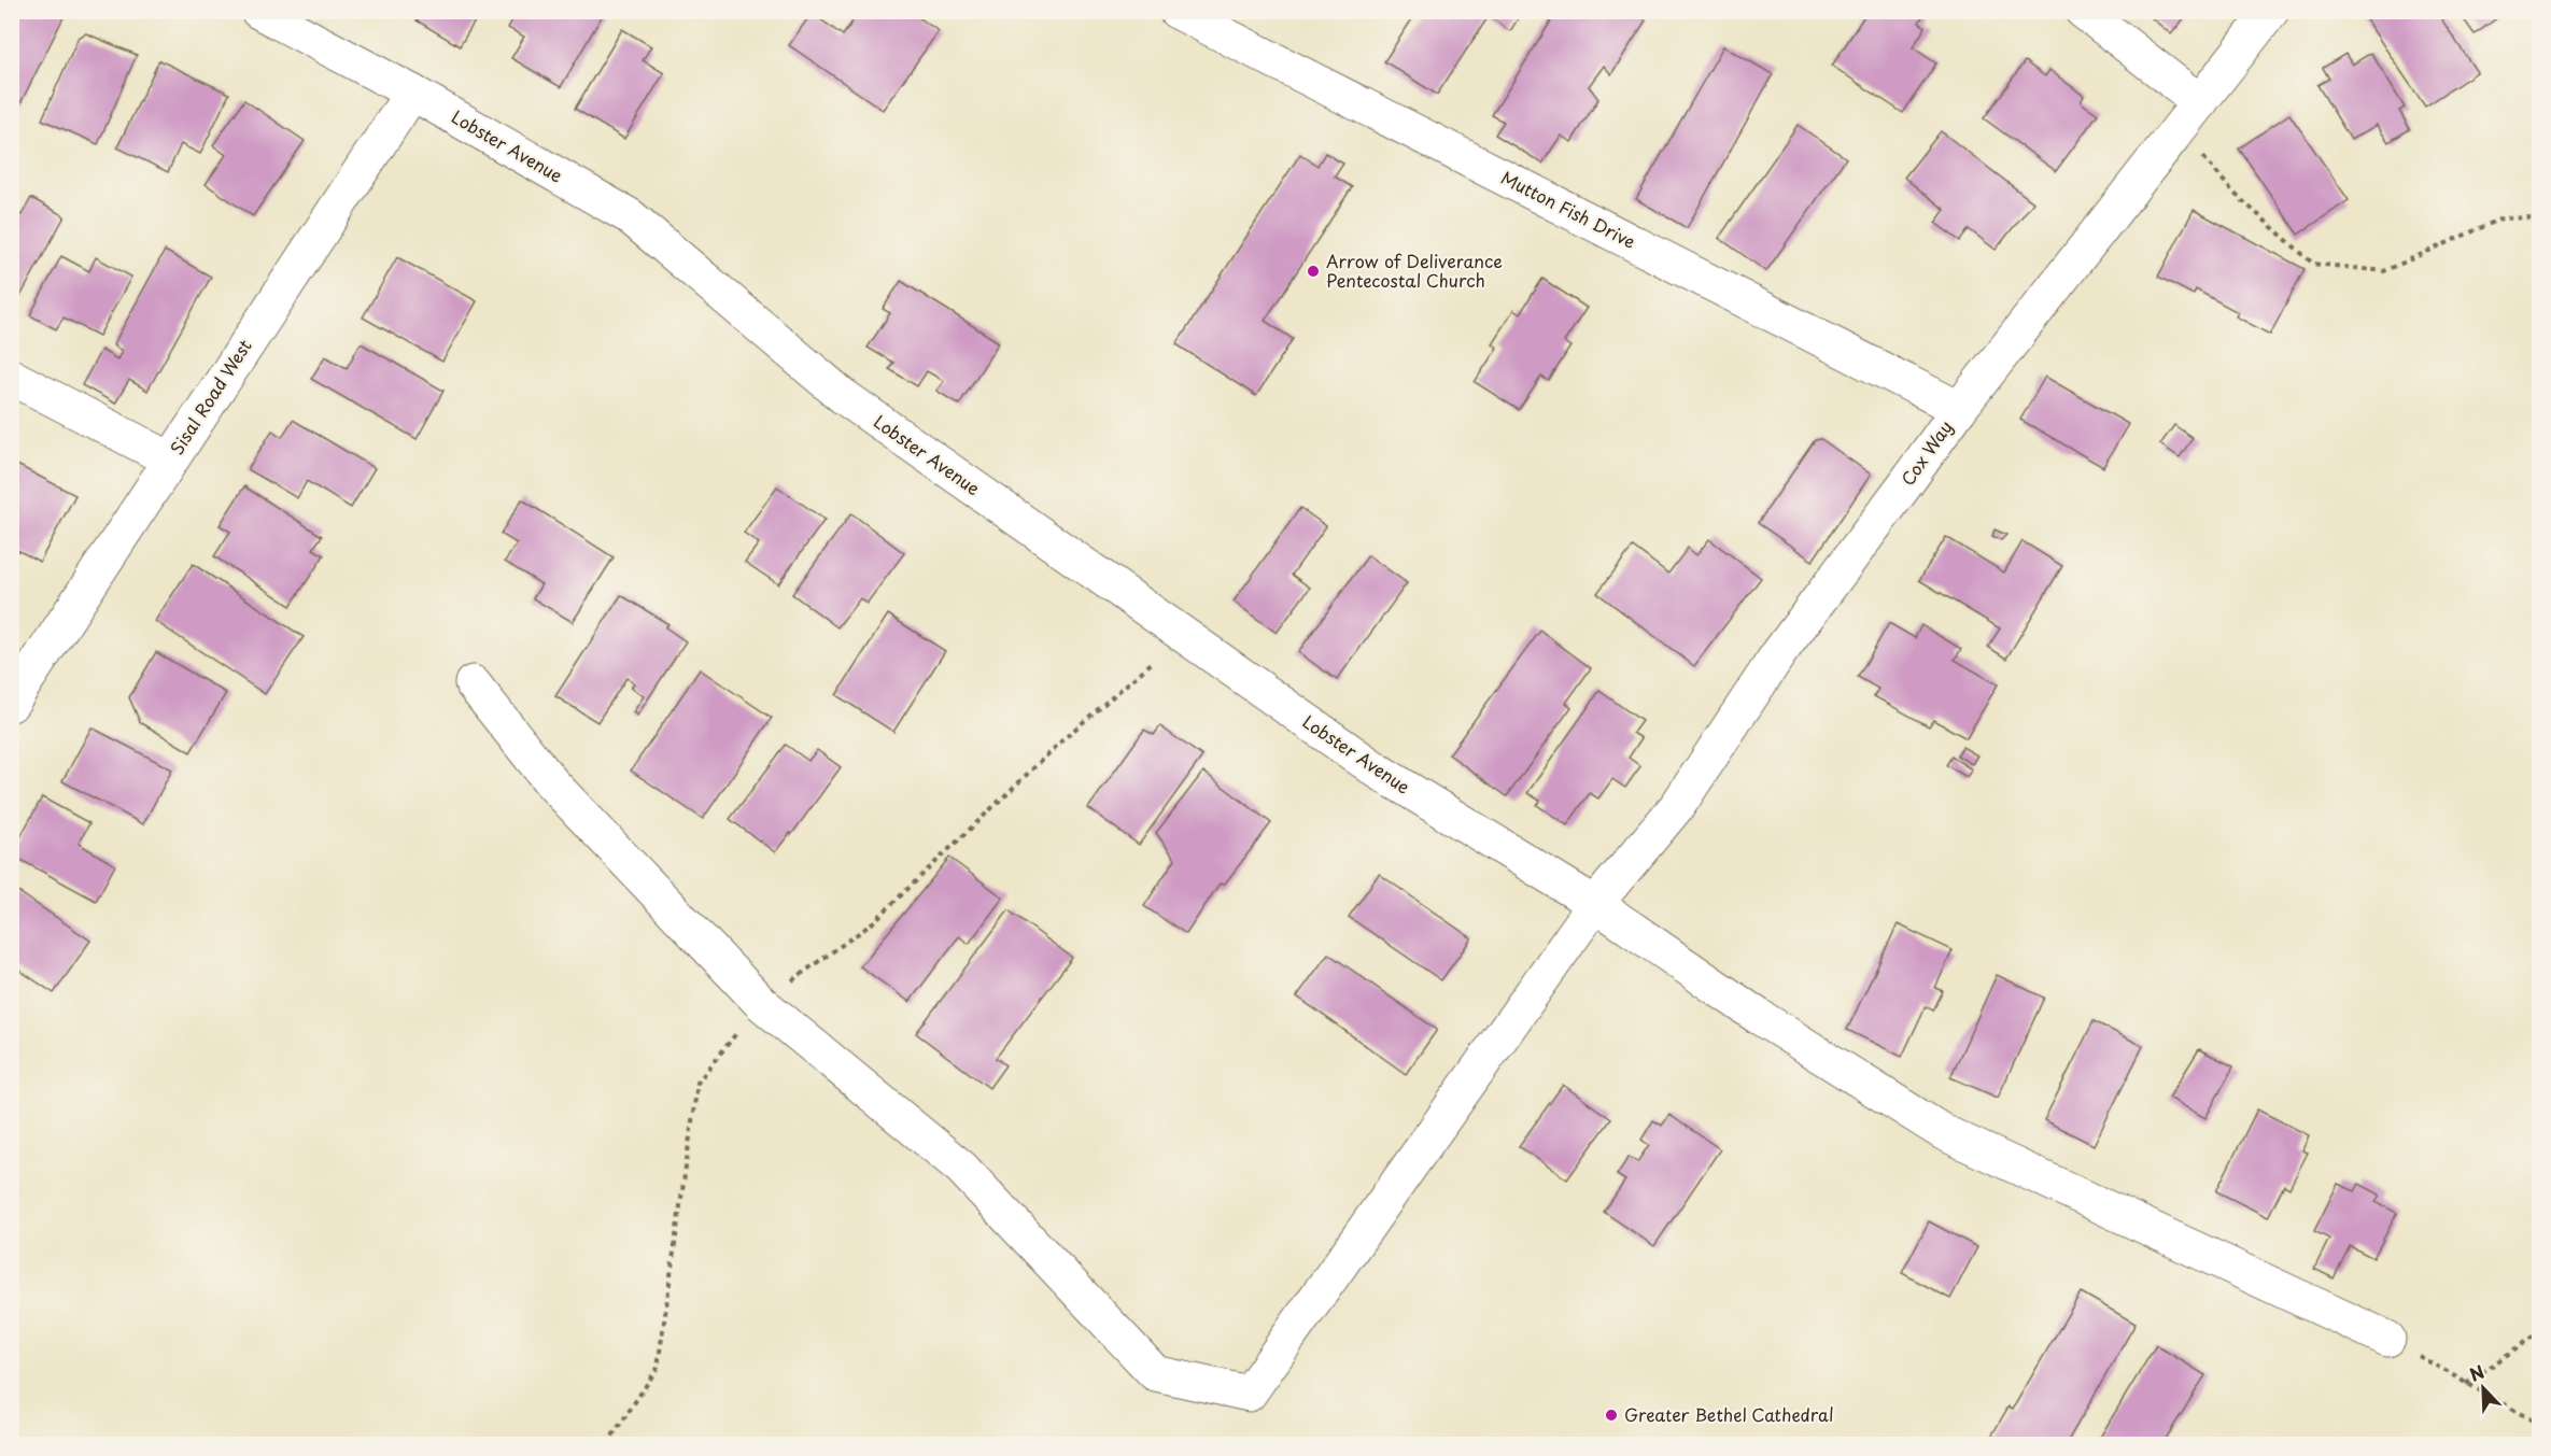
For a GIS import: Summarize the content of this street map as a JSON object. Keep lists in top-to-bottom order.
{
  "streets": {
    "street": [
      "Lobster Avenue",
      "Mutton Fish Drive",
      "Sisal Road West",
      "Cox Way"
    ]
  },
  "crossings": [
    ["Lobster Avenue", "Sisal Road West"],
    ["Lobster Avenue", "Cox Way"],
    ["Mutton Fish Drive", "Cox Way"]
  ],
  "places": ["Arrow of Deliverance Pentecostal Church", "Greater Bethel Cathedral"],
  "north": "top left"
}
